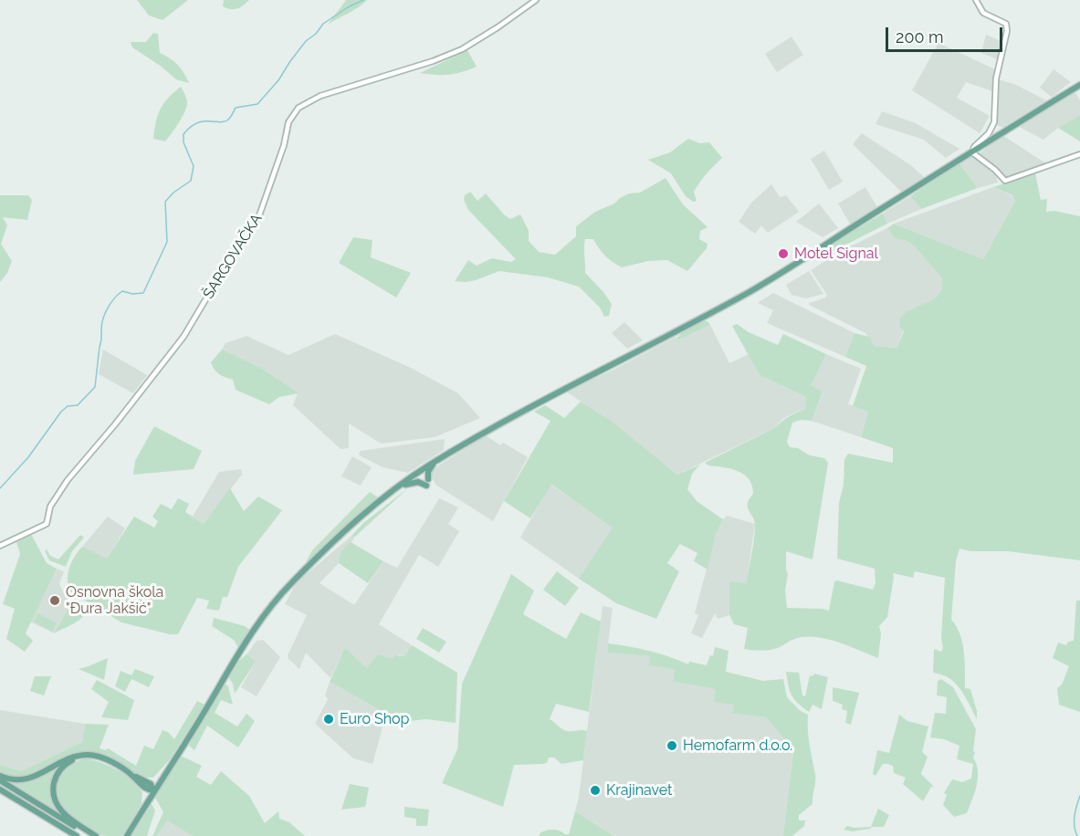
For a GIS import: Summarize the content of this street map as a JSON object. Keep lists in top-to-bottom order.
{
  "streets": {
    "street": ["ŠARGOVAČKA"]
  },
  "places": [
    "Motel Signal",
    "Osnovna škola \"Đura Jakšić\"",
    "Euro Shop",
    "Hemofarm d.o.o.",
    "Krajinavet"
  ],
  "scale_bar": "200 m"
}
